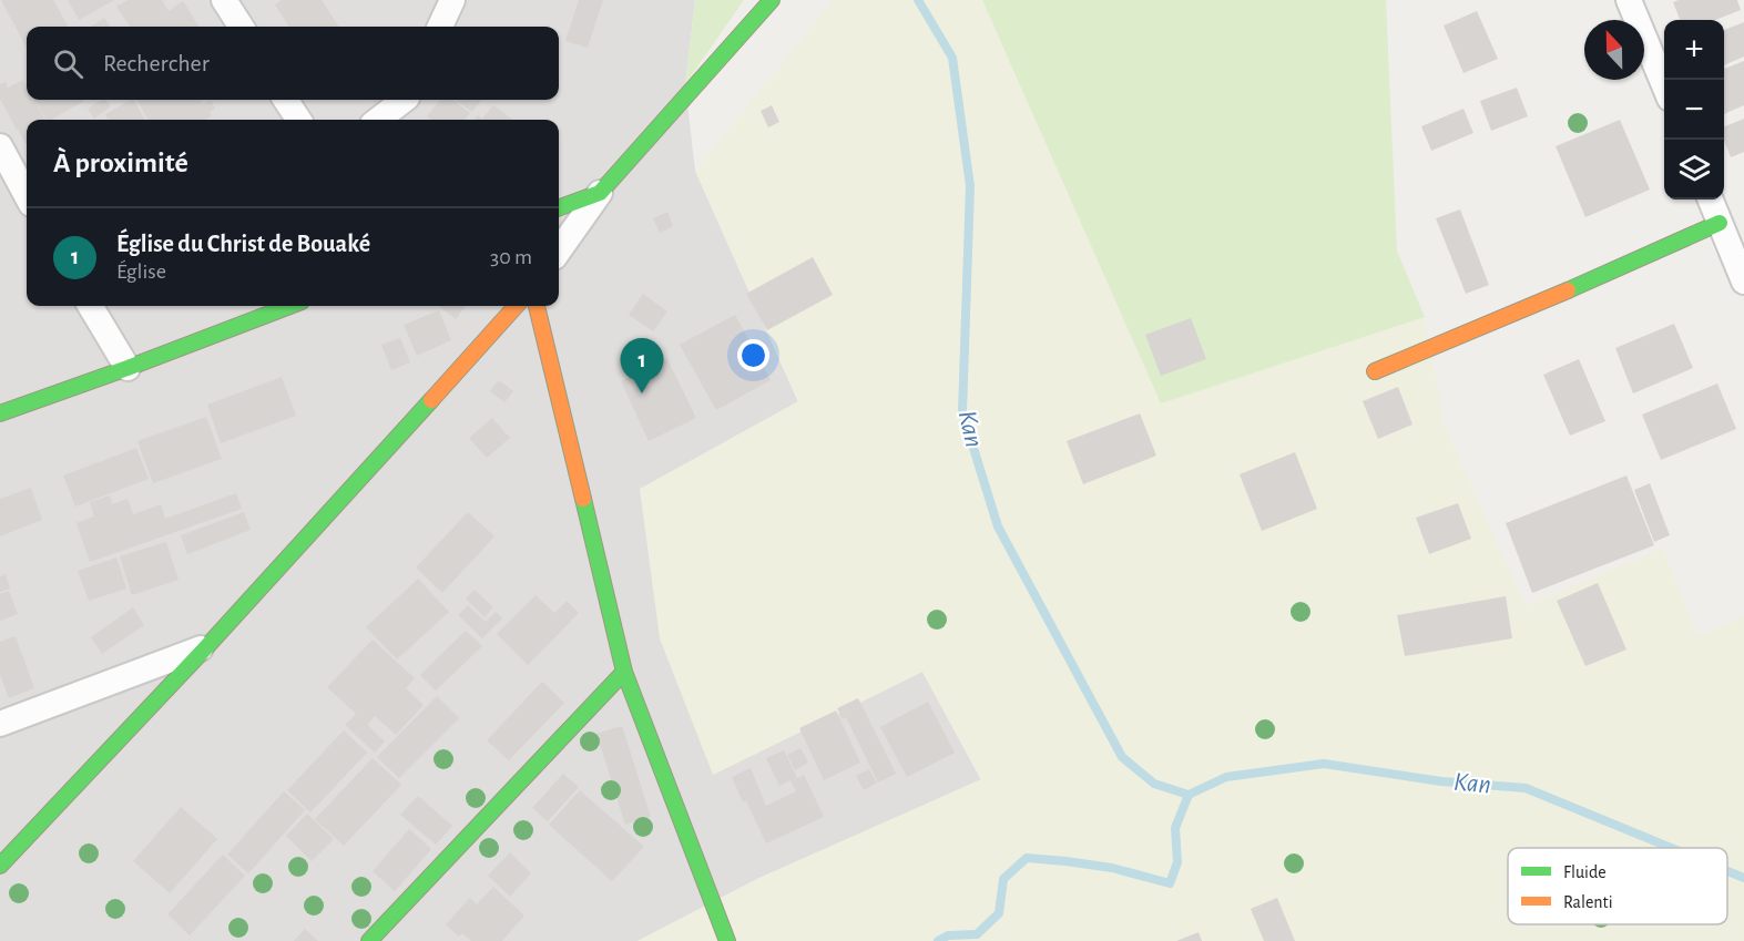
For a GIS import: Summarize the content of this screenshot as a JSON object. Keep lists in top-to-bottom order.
{
  "water": ["Kan"],
  "legend": ["Fluide", "Ralenti"],
  "north": "top",
  "page": {
    "map_buttons": ["+", "−"],
    "search": "Rechercher",
    "heading": "À proximité",
    "list": [
      {
        "mark": "1",
        "name": "Église du Christ de Bouaké",
        "note": "Église",
        "value": "30 m"
      }
    ],
    "pins": "1"
  }
}
